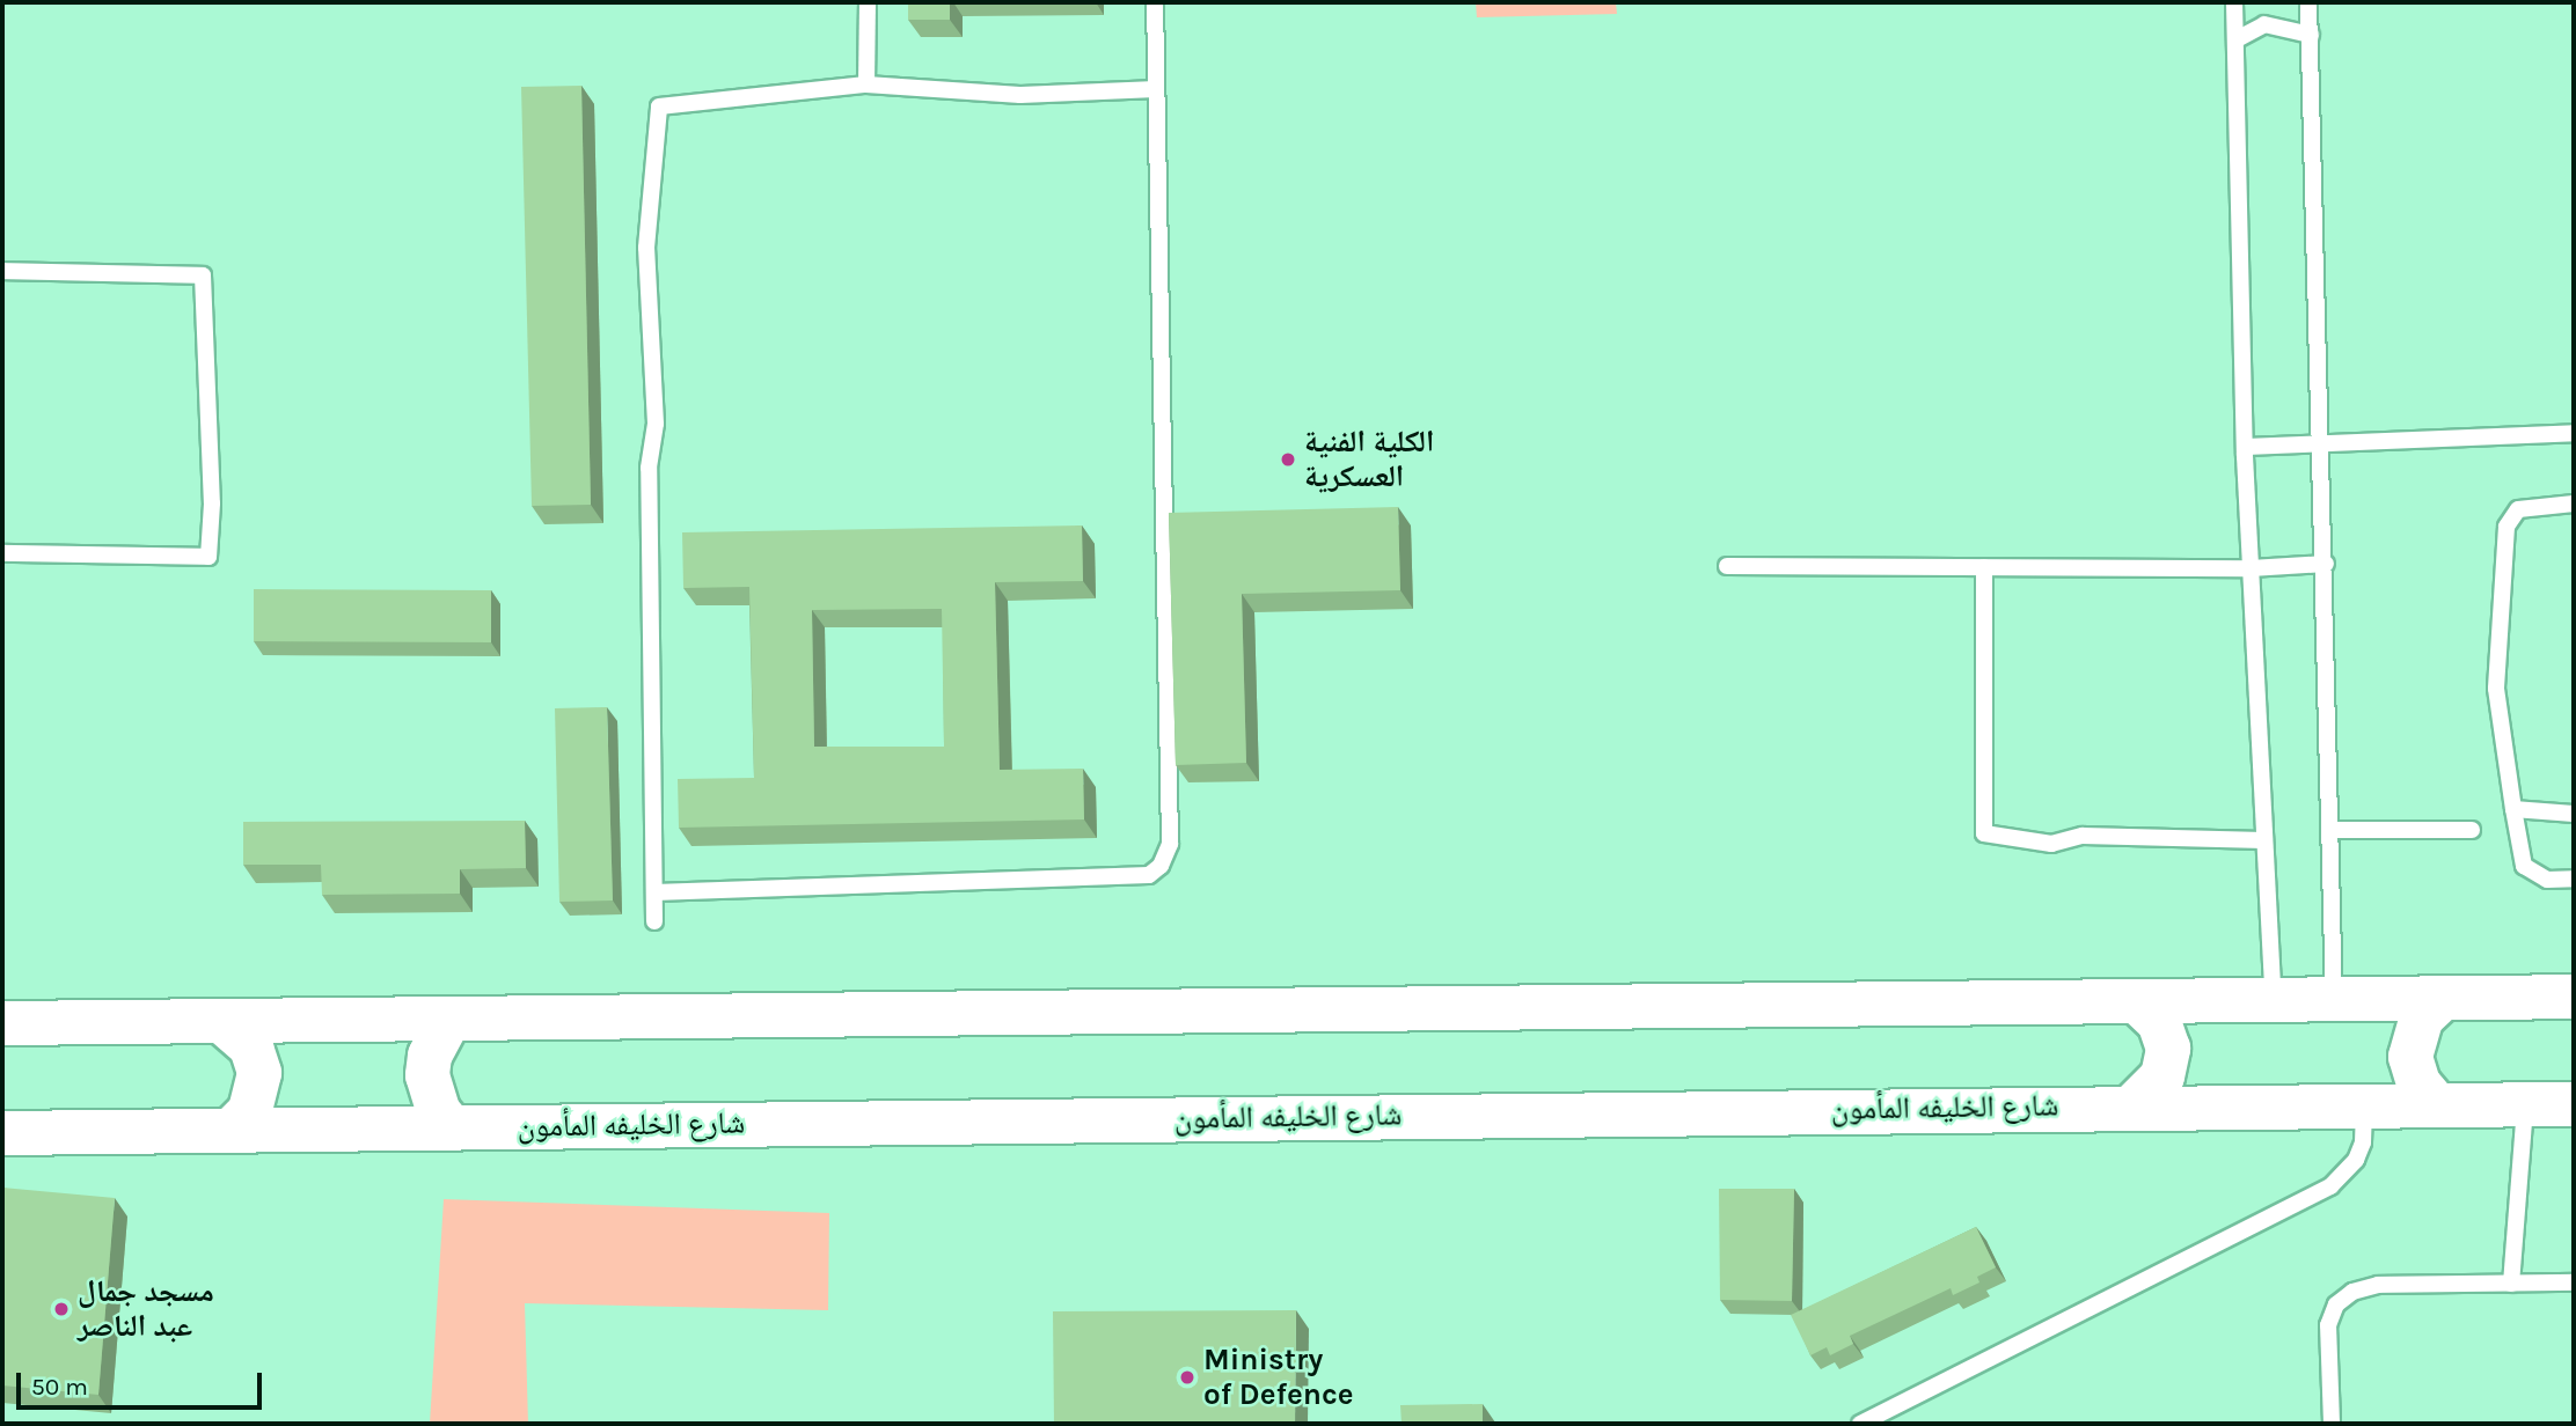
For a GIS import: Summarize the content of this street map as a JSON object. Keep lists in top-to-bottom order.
{
  "streets": {
    "main road": ["شارع الخليفه المأمون"]
  },
  "places": ["الكلية الفنية العسكرية", "مسجد جمال عبد الناصر", "Ministry of Defence"],
  "scale_bar": "50 m"
}
